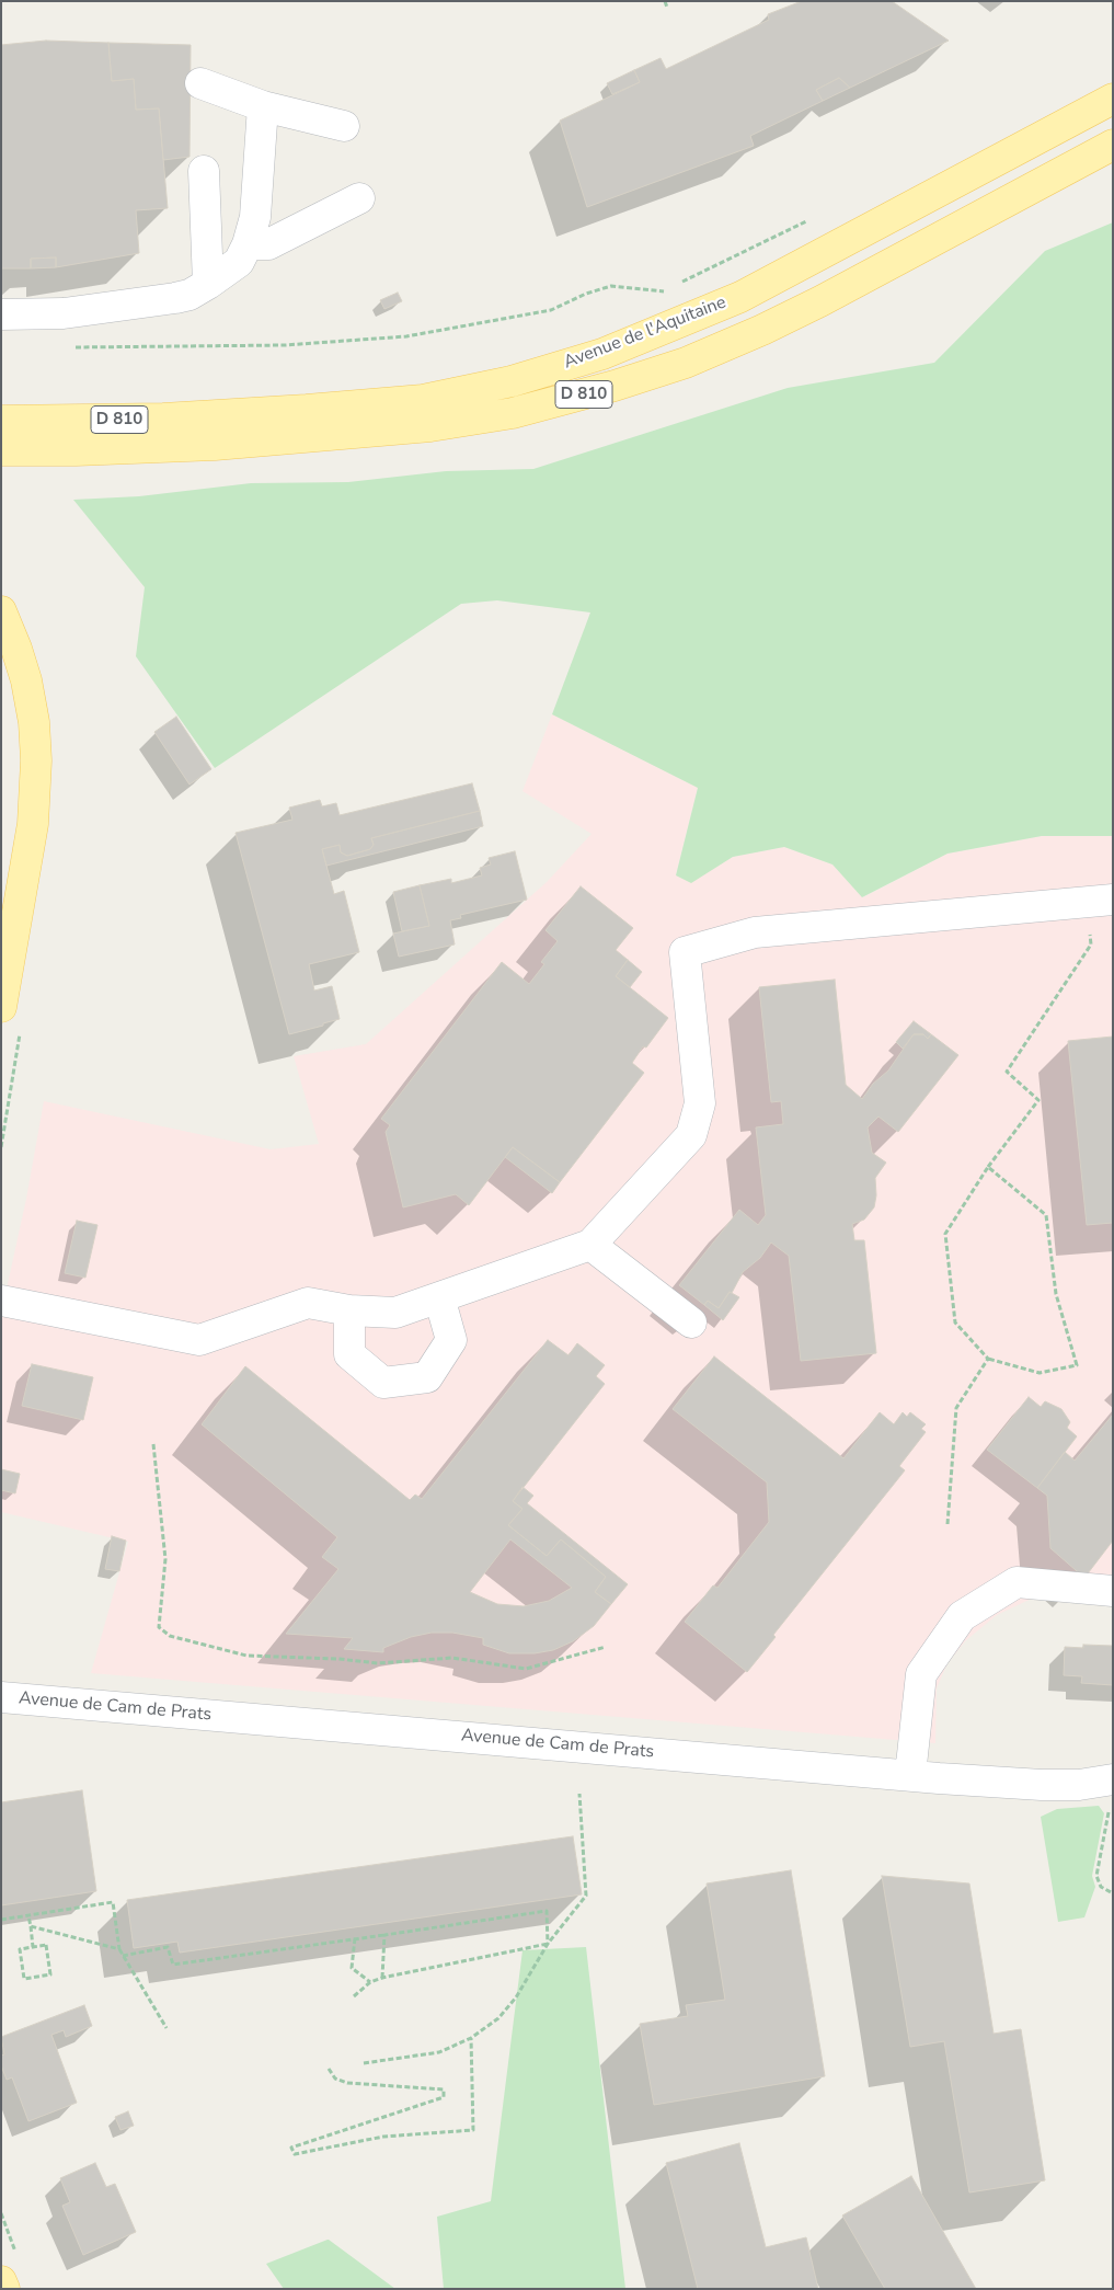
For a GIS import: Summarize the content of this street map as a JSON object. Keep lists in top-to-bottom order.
{
  "streets": {
    "main road": ["Avenue de l'Aquitaine", "D 810"],
    "street": ["Avenue de Cam de Prats"]
  }
}
